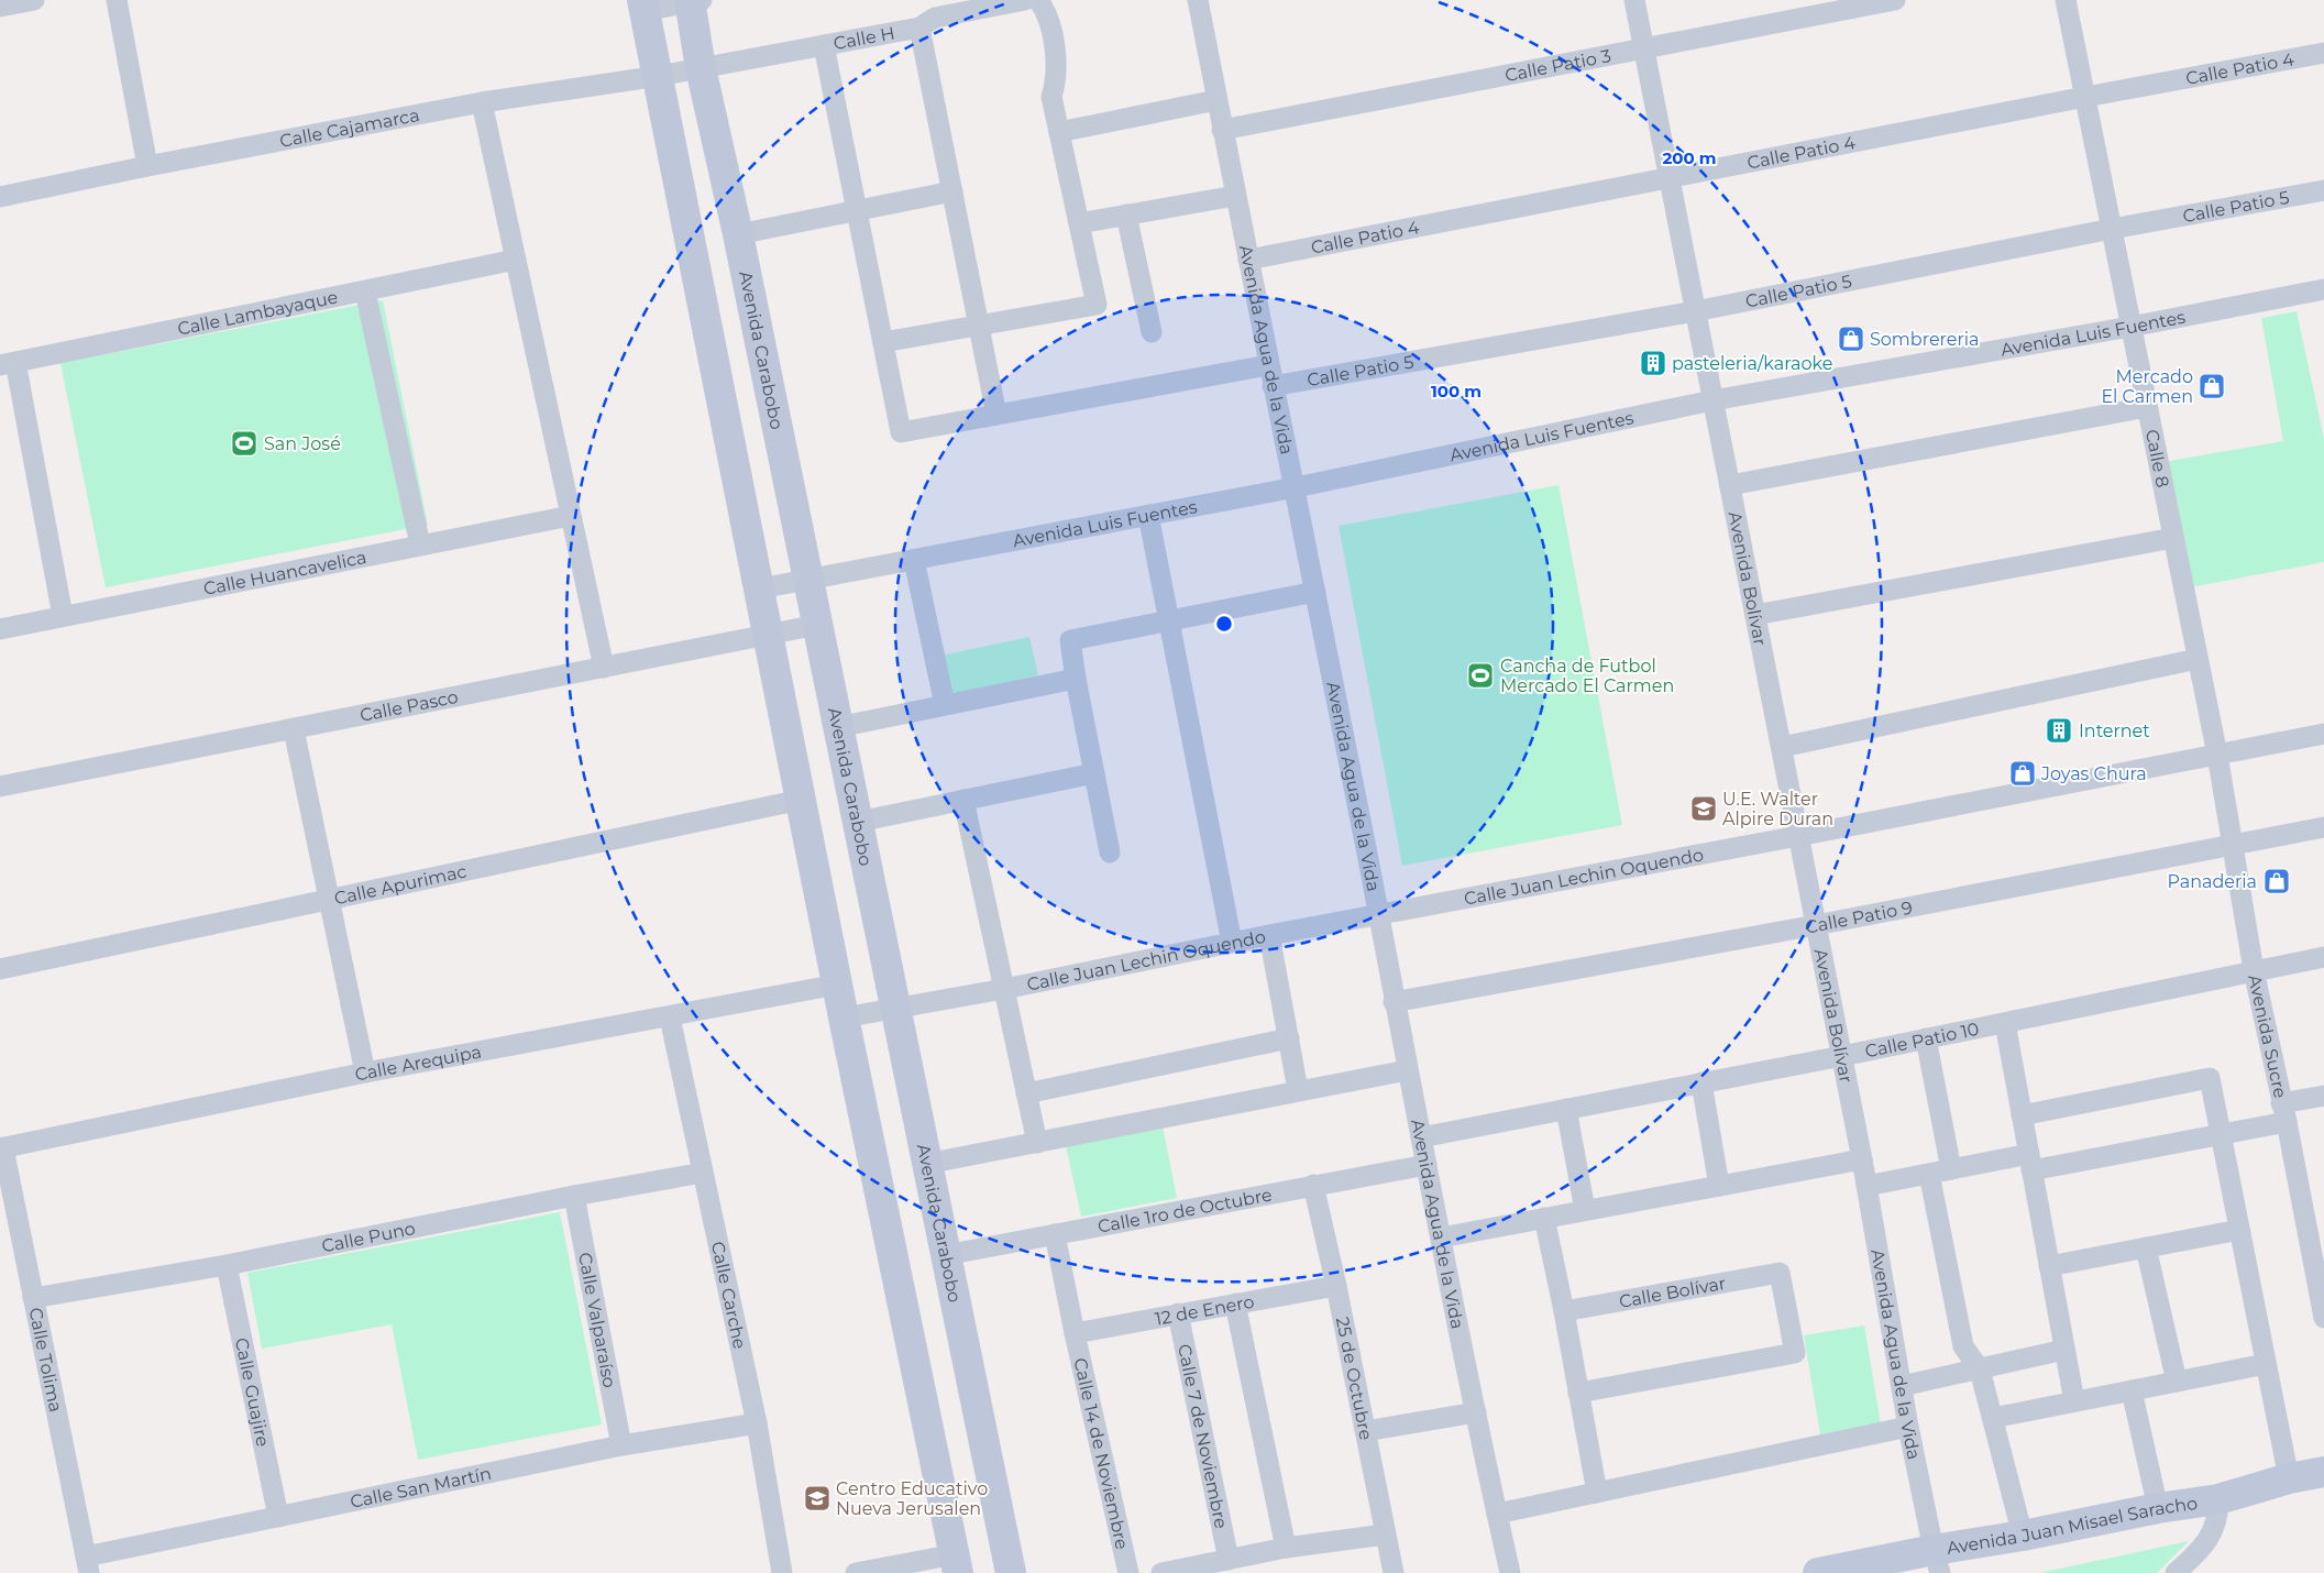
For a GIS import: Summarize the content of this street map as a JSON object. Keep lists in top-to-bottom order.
{
  "streets": {
    "street": [
      "Calle H",
      "Calle Patio 3",
      "Calle Patio 4",
      "Calle Cajamarca",
      "Calle Patio 5",
      "Calle Lambayaque",
      "Avenida Luis Fuentes",
      "Avenida Carabobo",
      "Avenida Agua de la Vida",
      "Calle 8",
      "Calle Huancavelica",
      "Avenida Bolívar",
      "Calle Pasco",
      "Calle Juan Lechin Oquendo",
      "Calle Apurimac",
      "Calle Patio 9",
      "Avenida Sucre",
      "Calle Patio 10",
      "Calle Arequipa",
      "Calle 1ro de Octubre",
      "Calle Puno",
      "Calle Bolívar",
      "Calle Carche",
      "12 de Enero",
      "Calle Valparaíso",
      "Calle Tolima",
      "25 de Octubre",
      "Calle Guajire",
      "Calle 7 de Noviembre",
      "Calle 14 de Noviembre",
      "Calle San Martín",
      "Avenida Juan Misael Saracho"
    ]
  },
  "crossings": [
    ["Calle H", "Calle Cajamarca"],
    ["Calle H", "Avenida Carabobo"],
    ["Calle Patio 3", "Avenida Agua de la Vida"],
    ["Calle Patio 3", "Avenida Bolívar"],
    ["Calle Patio 4", "Avenida Agua de la Vida"],
    ["Calle Patio 4", "Calle 8"],
    ["Calle Patio 4", "Avenida Bolívar"],
    ["Calle Cajamarca", "Avenida Carabobo"],
    ["Calle Patio 5", "Avenida Agua de la Vida"],
    ["Calle Patio 5", "Calle 8"],
    ["Calle Patio 5", "Avenida Bolívar"],
    ["Avenida Luis Fuentes", "Avenida Carabobo"],
    ["Avenida Luis Fuentes", "Avenida Agua de la Vida"],
    ["Avenida Luis Fuentes", "Calle 8"],
    ["Avenida Luis Fuentes", "Avenida Bolívar"],
    ["Avenida Carabobo", "Calle Pasco"],
    ["Avenida Carabobo", "Calle Juan Lechin Oquendo"],
    ["Avenida Carabobo", "Calle 1ro de Octubre"],
    ["Avenida Agua de la Vida", "Avenida Bolívar"],
    ["Avenida Agua de la Vida", "Calle Juan Lechin Oquendo"],
    ["Avenida Agua de la Vida", "Calle Patio 9"],
    ["Avenida Agua de la Vida", "Calle Patio 10"],
    ["Avenida Agua de la Vida", "Calle 1ro de Octubre"],
    ["Avenida Agua de la Vida", "Avenida Juan Misael Saracho"],
    ["Calle 8", "Calle Juan Lechin Oquendo"],
    ["Calle 8", "Avenida Sucre"],
    ["Avenida Bolívar", "Calle Juan Lechin Oquendo"],
    ["Avenida Bolívar", "Calle Patio 9"],
    ["Avenida Bolívar", "Calle Patio 10"],
    ["Calle Juan Lechin Oquendo", "Avenida Sucre"],
    ["Calle Patio 9", "Avenida Sucre"],
    ["Avenida Sucre", "Calle Patio 10"],
    ["Calle Arequipa", "Calle Carche"],
    ["Calle Arequipa", "Calle Tolima"],
    ["Calle 1ro de Octubre", "25 de Octubre"],
    ["Calle 1ro de Octubre", "Calle 14 de Noviembre"],
    ["Calle Puno", "Calle Carche"],
    ["Calle Puno", "Calle Valparaíso"],
    ["Calle Puno", "Calle Tolima"],
    ["Calle Puno", "Calle Guajire"],
    ["Calle Carche", "Calle San Martín"],
    ["12 de Enero", "25 de Octubre"],
    ["12 de Enero", "Calle 7 de Noviembre"],
    ["12 de Enero", "Calle 14 de Noviembre"],
    ["Calle Valparaíso", "Calle San Martín"],
    ["Calle Tolima", "Calle San Martín"],
    ["Calle Guajire", "Calle San Martín"]
  ],
  "places": {
    "shop": [
      "Sombrereria",
      "Mercado El Carmen",
      "Joyas Chura",
      "Panaderia"
    ],
    "building": ["pasteleria/karaoke", "Internet"],
    "sports": ["San José", "Cancha de Futbol Mercado El Carmen"],
    "school or university": ["U.E. Walter Alpire Duran", "Centro Educativo Nueva Jerusalen"]
  },
  "rings": ["200 m", "100 m"]
}
